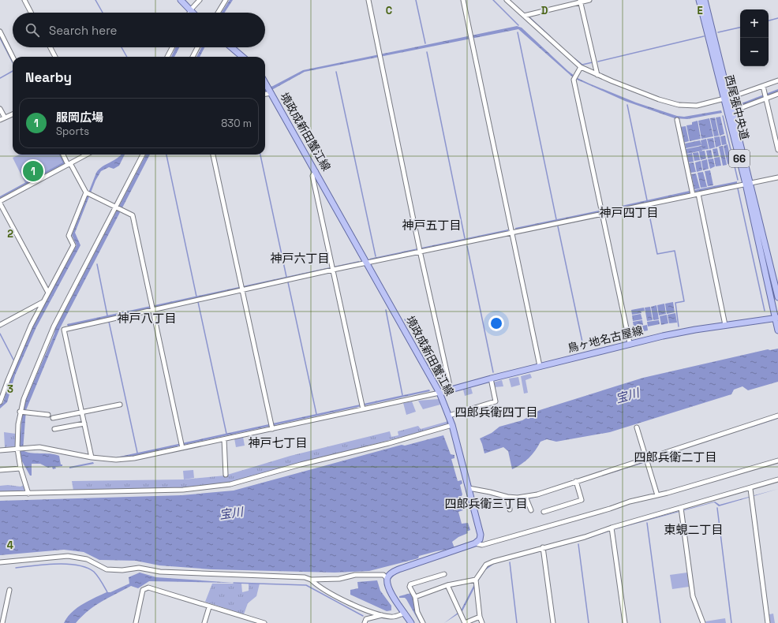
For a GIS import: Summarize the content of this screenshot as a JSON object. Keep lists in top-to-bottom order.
{
  "streets": {
    "main road": [
      "西尾張中央道",
      "境政成新田蟹江線",
      "66",
      "鳥ヶ地名古屋線"
    ]
  },
  "crossings": [
    ["西尾張中央道", "鳥ヶ地名古屋線"],
    ["境政成新田蟹江線", "鳥ヶ地名古屋線"]
  ],
  "districts": [
    "神戸四丁目",
    "神戸五丁目",
    "神戸六丁目",
    "神戸八丁目",
    "四郎兵衛四丁目",
    "神戸七丁目",
    "四郎兵衛二丁目",
    "四郎兵衛三丁目",
    "東蜆二丁目"
  ],
  "water": ["宝川"],
  "page": {
    "map_buttons": ["+", "−"],
    "search": "Search here",
    "heading": "Nearby",
    "list": [
      {
        "mark": "1",
        "name": "服岡広場",
        "note": "Sports",
        "value": "830 m"
      }
    ],
    "pins": "1"
  },
  "grid": {
    "columns": ["C", "D", "E"],
    "rows": ["2", "3", "4"]
  }
}
